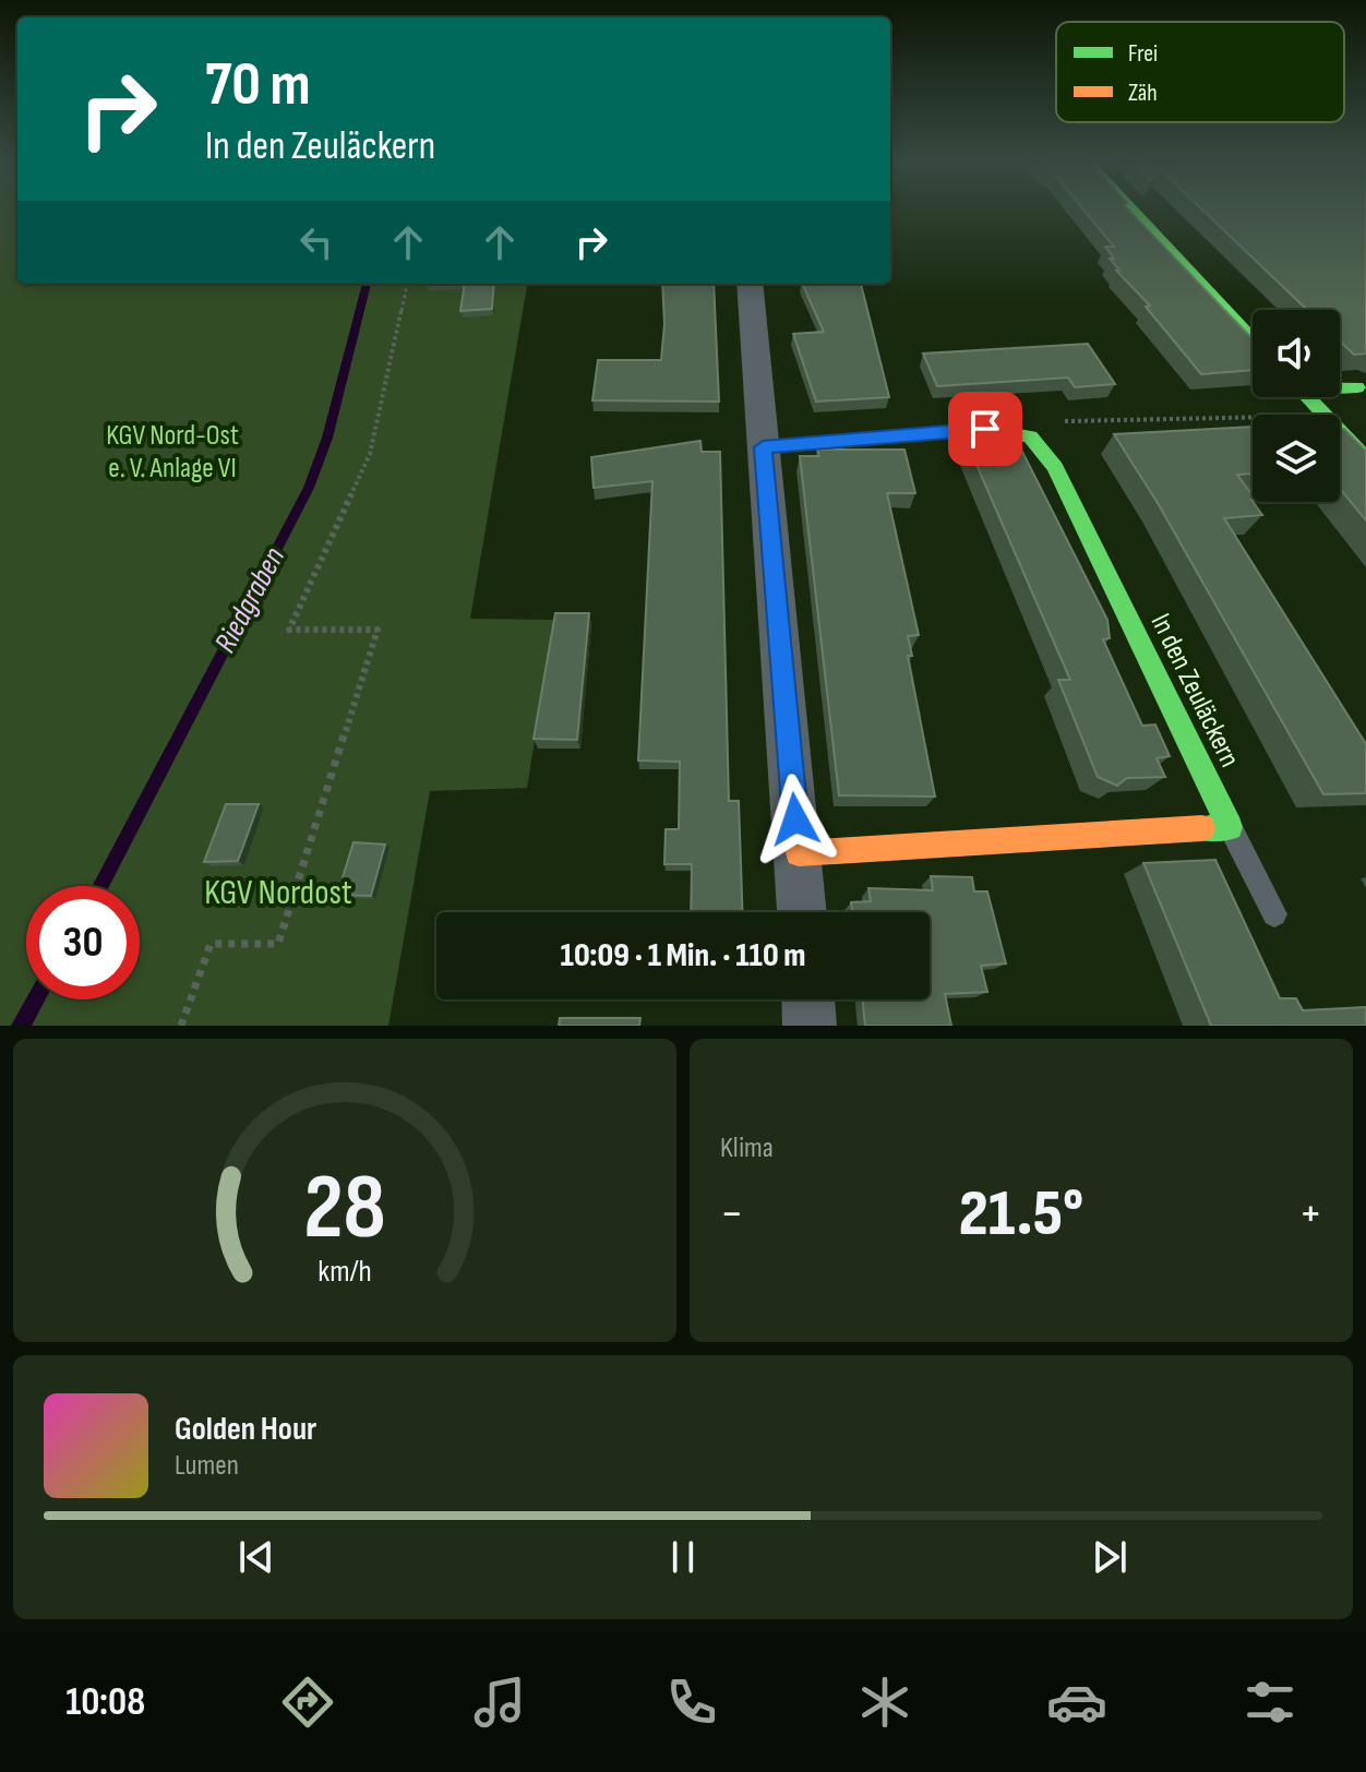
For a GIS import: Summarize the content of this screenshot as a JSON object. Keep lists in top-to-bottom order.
{
  "streets": {
    "street": ["In den Zeuläckern"]
  },
  "water": ["Riedgraben"],
  "parks": ["KGV Nord-Ost e. V. Anlage VI", "KGV Nordost"],
  "legend": ["Frei", "Zäh"],
  "page": {
    "turn": ["70 m", "In den Zeuläckern"],
    "limit": "30",
    "trip": "10:09 · 1 Min. · 110 m",
    "tile": "Klima",
    "heat": ["−", "21.5°", "+"],
    "song": ["Golden Hour", "Lumen"],
    "tabs": "10:08",
    "gauge": ["28", "km/h"]
  }
}
